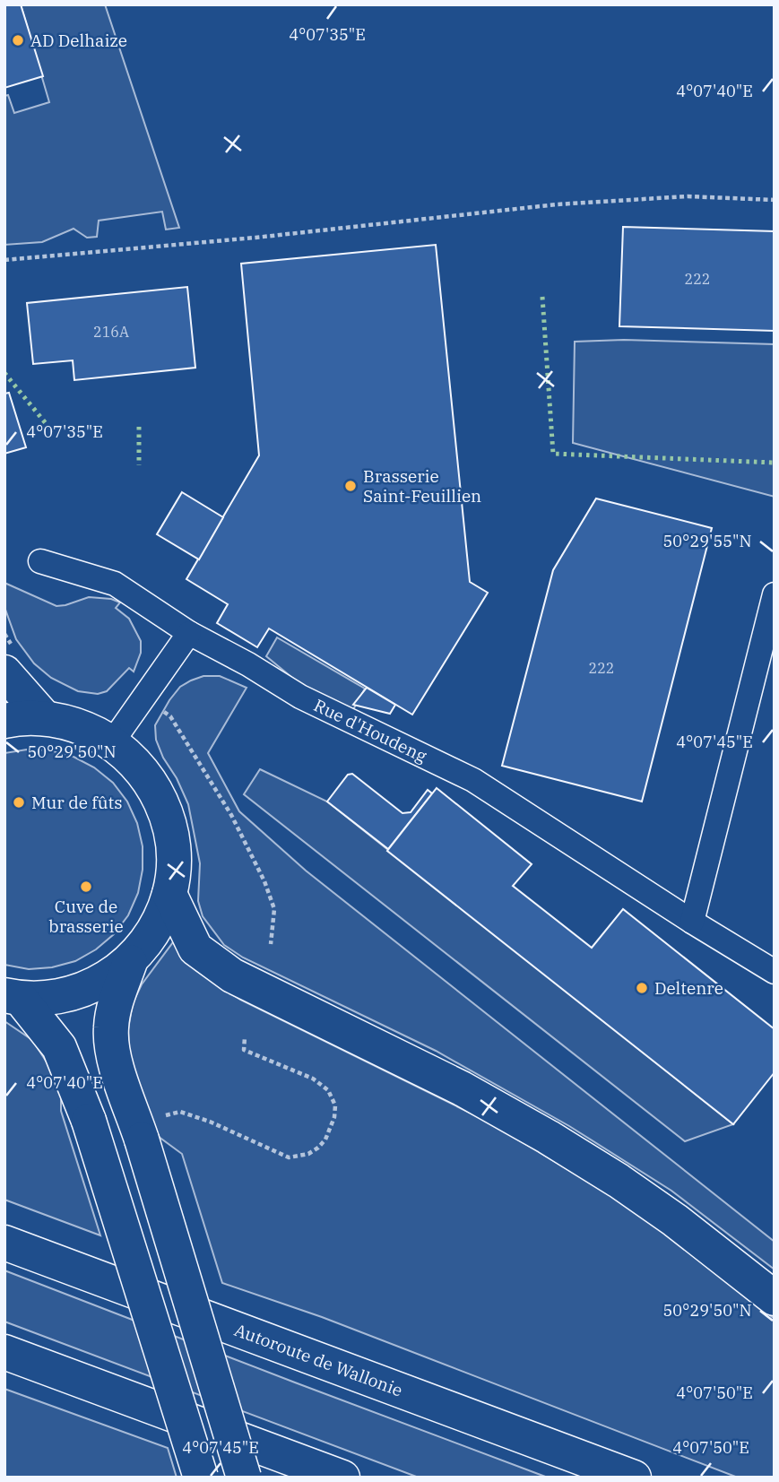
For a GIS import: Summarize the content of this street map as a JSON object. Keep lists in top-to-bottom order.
{
  "streets": {
    "main road": ["Autoroute de Wallonie"],
    "street": ["Rue d'Houdeng"]
  },
  "places": [
    "AD Delhaize",
    "Brasserie Saint-Feuillien",
    "Mur de fûts",
    "Cuve de brasserie",
    "Deltenre"
  ],
  "house_numbers": ["222", "216A", "222"],
  "coordinates": [
    "4°07'35\"E",
    "4°07'40\"E",
    "50°29'55\"N",
    "4°07'45\"E",
    "50°29'50\"N",
    "4°07'50\"E"
  ]
}
